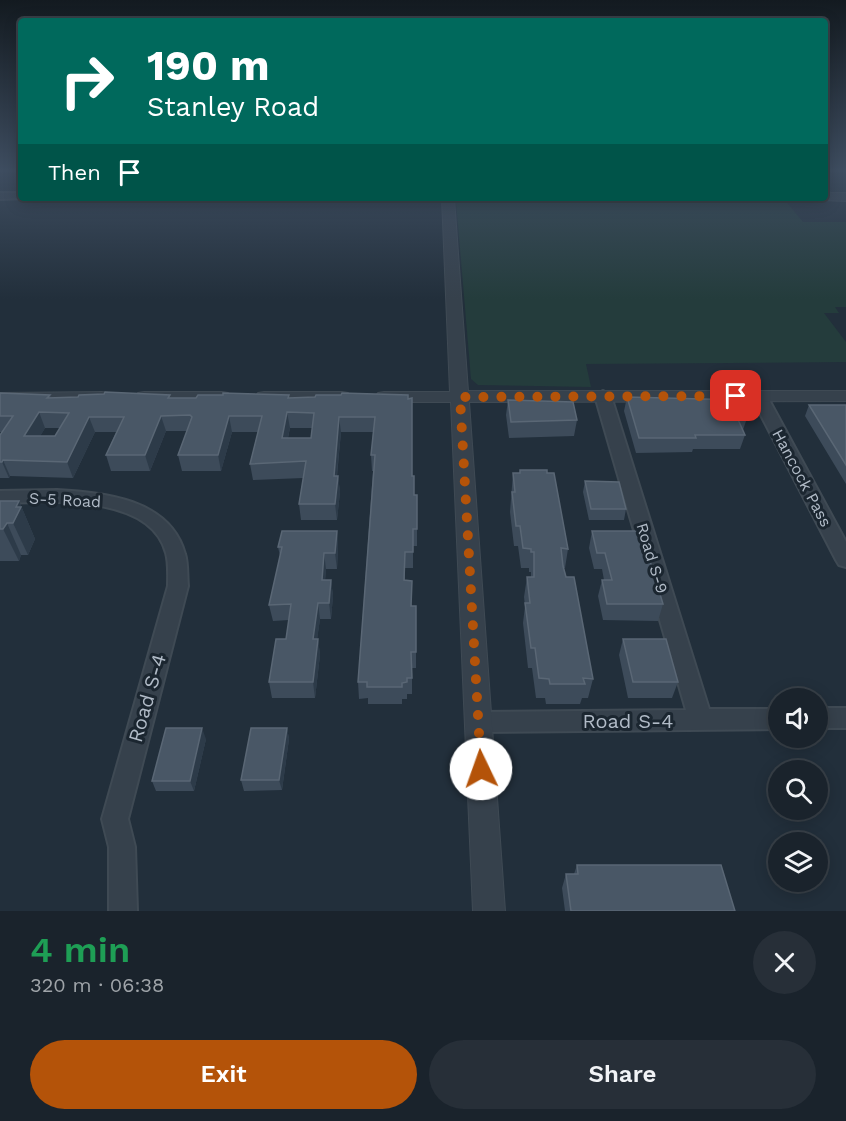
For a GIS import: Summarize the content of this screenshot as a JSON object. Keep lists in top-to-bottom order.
{
  "streets": {
    "street": [
      "Hancock Pass",
      "S-5 Road",
      "Road S-9",
      "Road S-4"
    ]
  },
  "crossings": [
    ["S-5 Road", "Road S-4"],
    ["Road S-9", "Road S-4"]
  ],
  "page": {
    "turn": ["190 m", "Stanley Road"],
    "then": "Then",
    "heading": ["4 min", "320 m · 06:38"],
    "buttons": ["Exit", "Share"]
  }
}
